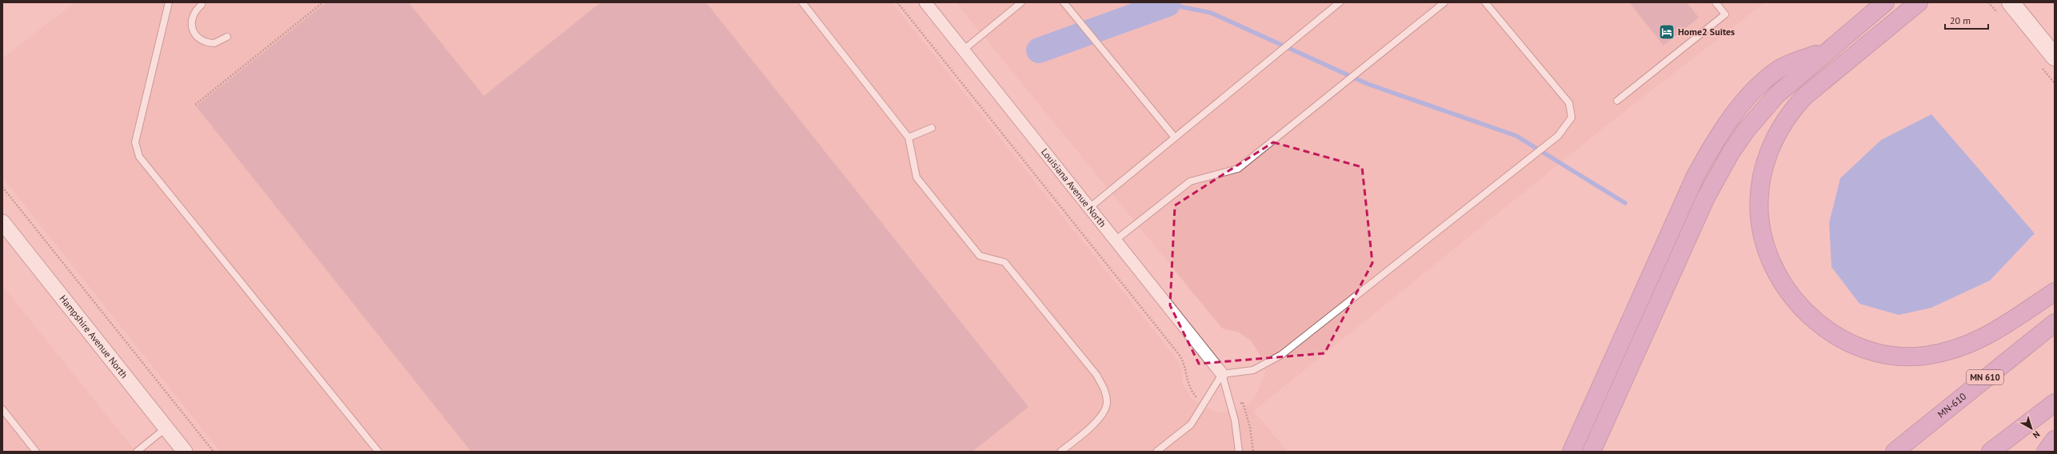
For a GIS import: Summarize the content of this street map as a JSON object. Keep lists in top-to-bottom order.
{
  "streets": {
    "highway": ["MN 610", "MN-610"],
    "street": ["Louisiana Avenue North", "Hampshire Avenue North"]
  },
  "places": {
    "hotel": ["Home2 Suites"]
  },
  "scale_bar": "20 m",
  "north": "bottom right"
}
